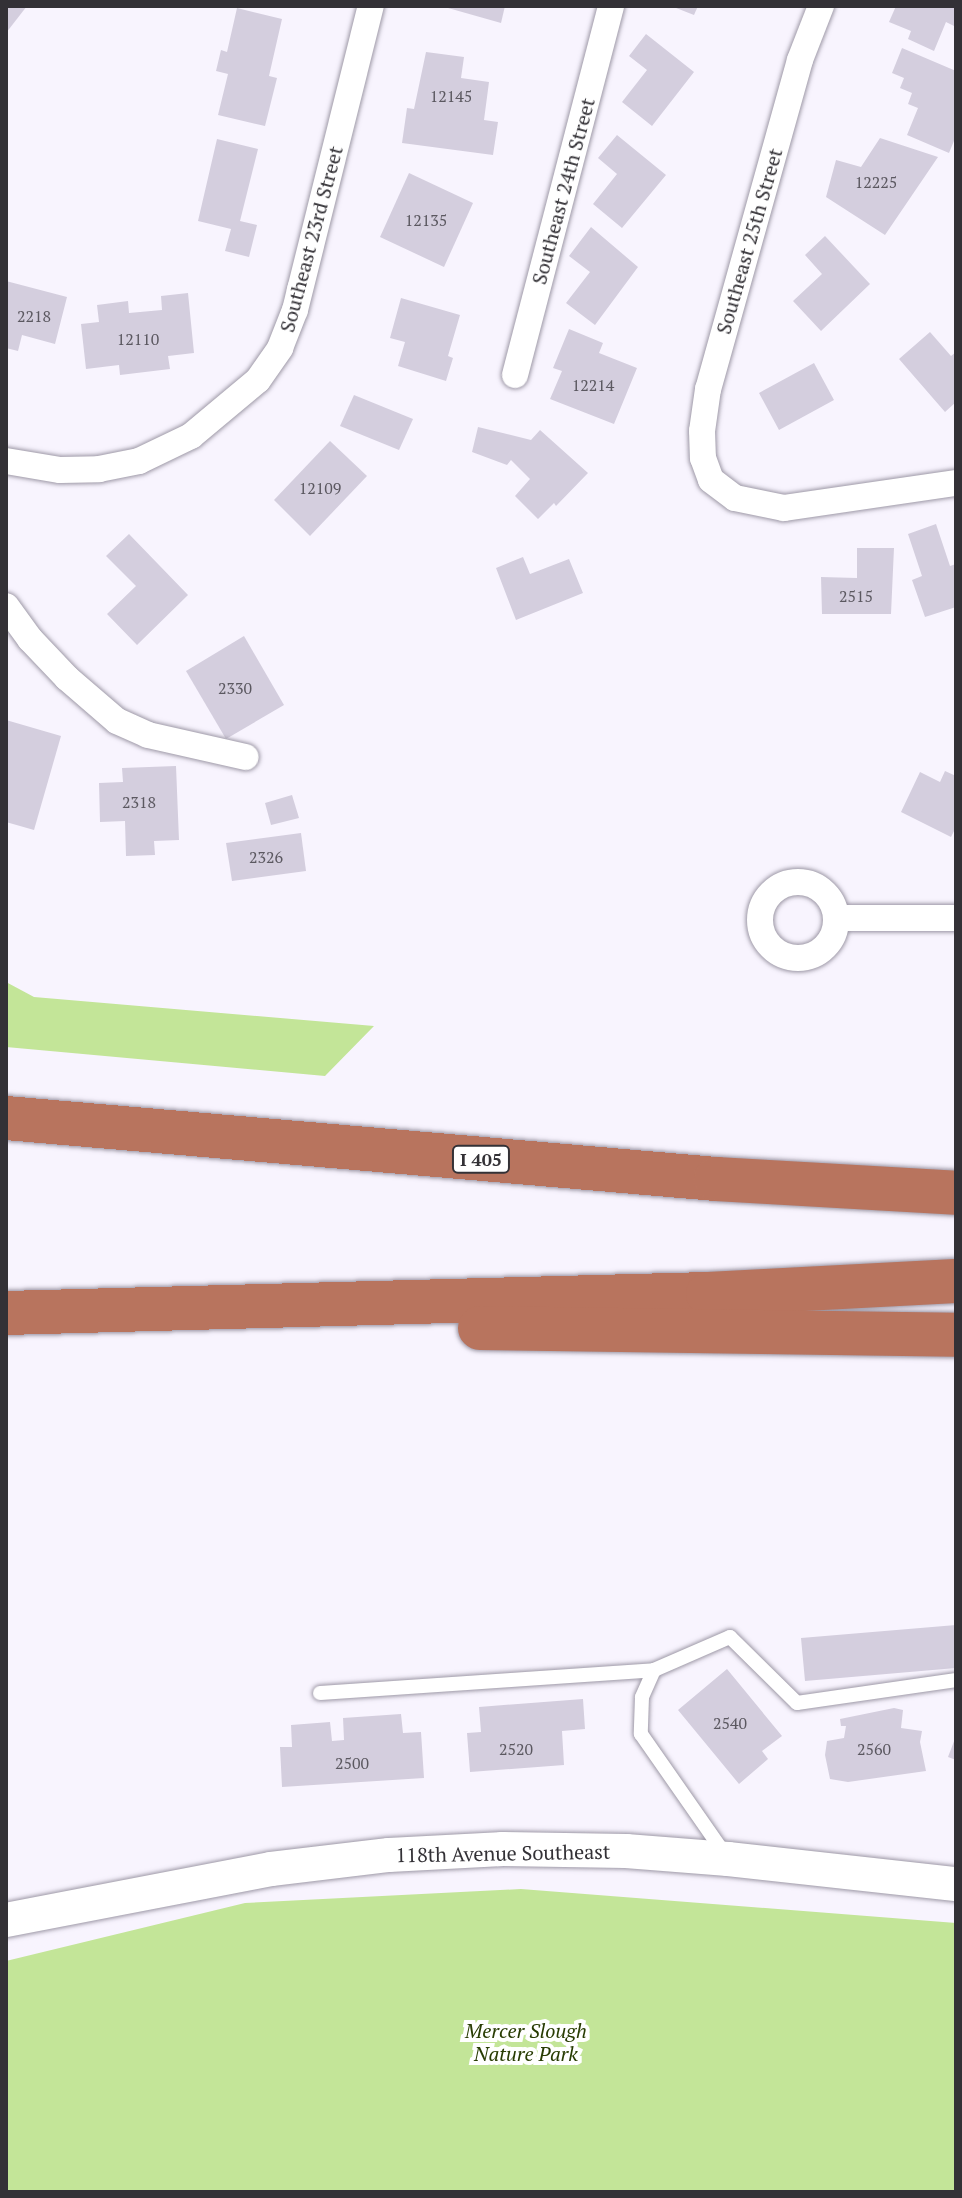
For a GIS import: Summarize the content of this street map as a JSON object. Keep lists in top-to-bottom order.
{
  "streets": {
    "highway": ["I 405"],
    "street": [
      "Southeast 24th Street",
      "Southeast 23rd Street",
      "Southeast 25th Street",
      "118th Avenue Southeast"
    ]
  },
  "parks": ["Mercer Slough Nature Park"],
  "house_numbers": [
    "12145",
    "12225",
    "12135",
    "2218",
    "12110",
    "12214",
    "12109",
    "2515",
    "2330",
    "2318",
    "2326",
    "2540",
    "2520",
    "2560",
    "2500"
  ]
}
